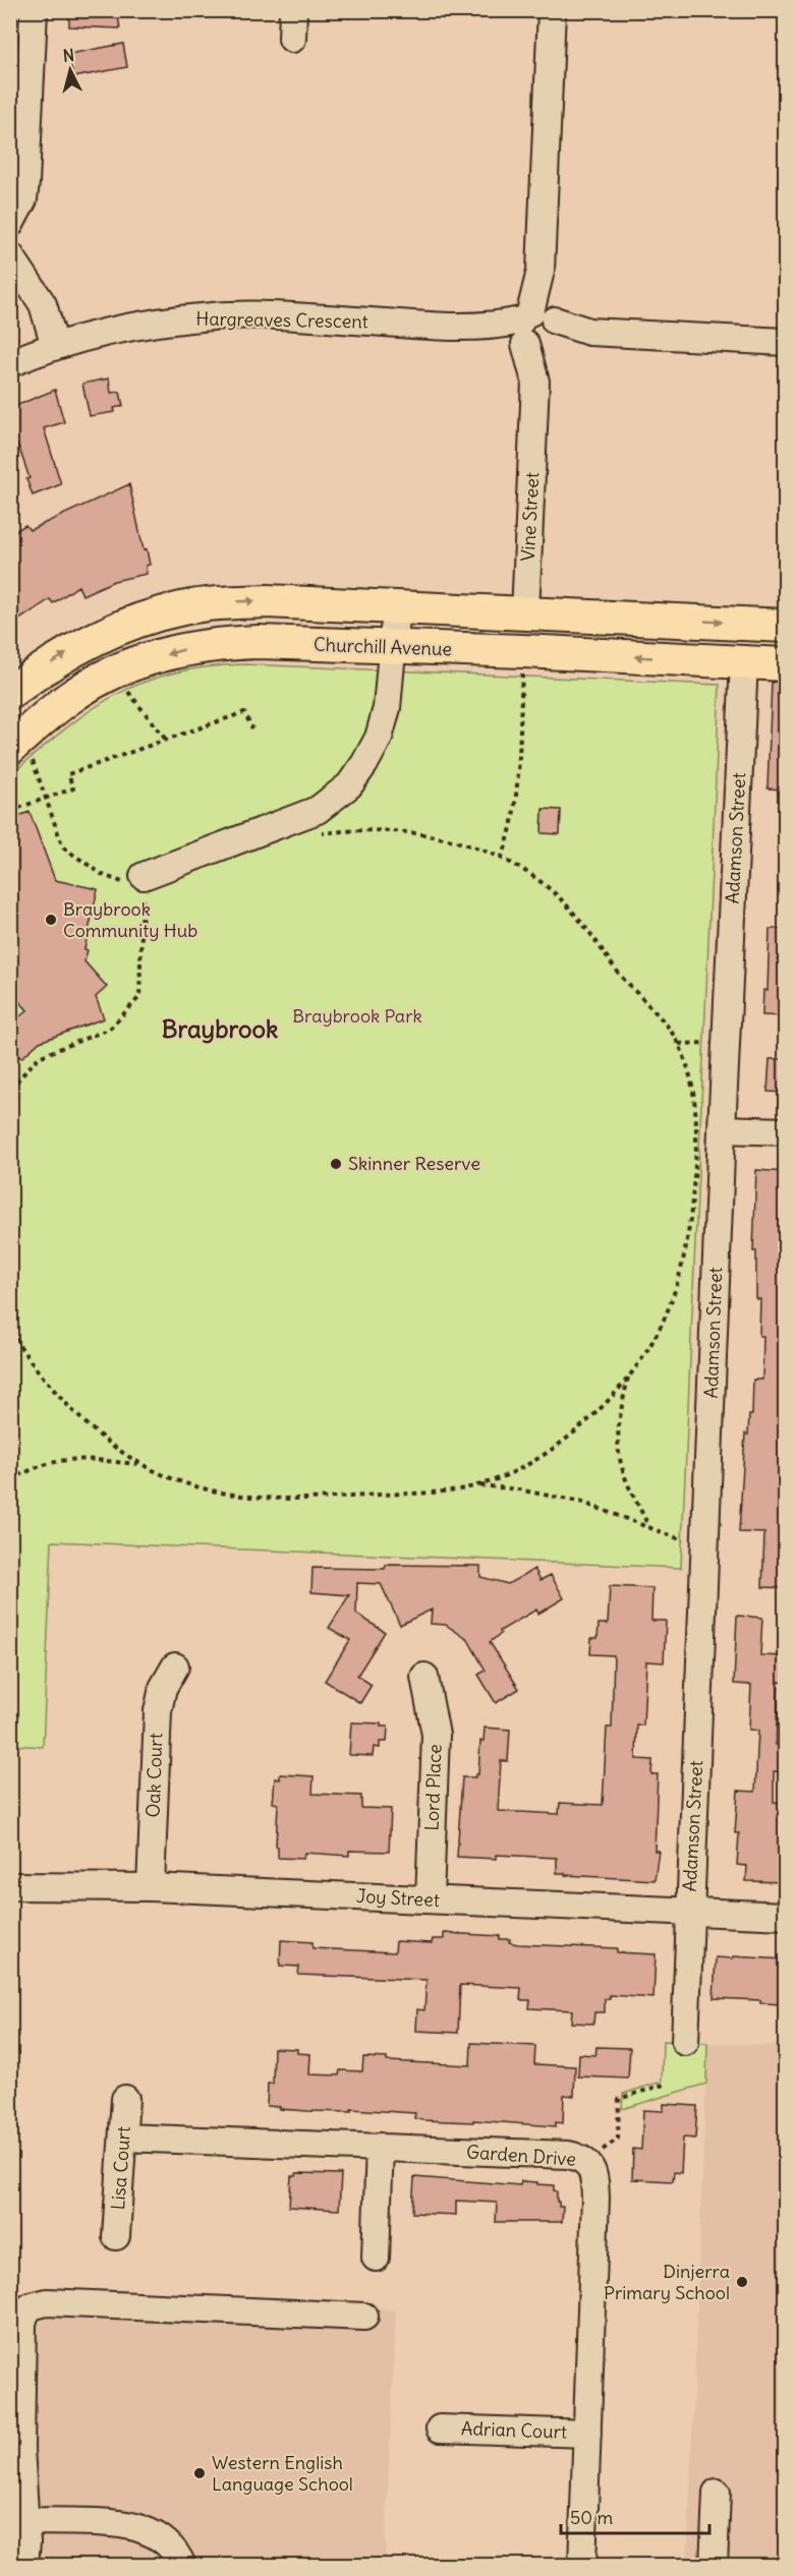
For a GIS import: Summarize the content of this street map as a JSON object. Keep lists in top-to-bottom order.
{
  "streets": {
    "main road": ["Vine Street", "Churchill Avenue", "Adamson Street"],
    "street": [
      "Hargreaves Crescent",
      "Oak Court",
      "Lord Place",
      "Joy Street",
      "Garden Drive",
      "Lisa Court",
      "Adrian Court"
    ]
  },
  "crossings": [
    ["Hargreaves Crescent", "Vine Street"],
    ["Vine Street", "Churchill Avenue"],
    ["Churchill Avenue", "Adamson Street"],
    ["Adamson Street", "Joy Street"],
    ["Oak Court", "Joy Street"],
    ["Lord Place", "Joy Street"],
    ["Garden Drive", "Lisa Court"],
    ["Garden Drive", "Adrian Court"]
  ],
  "districts": ["Braybrook"],
  "parks": ["Braybrook Park"],
  "places": [
    "Braybrook Community Hub",
    "Skinner Reserve",
    "Dinjerra Primary School",
    "Western English Language School"
  ],
  "scale_bar": "50 m",
  "north": "top"
}
